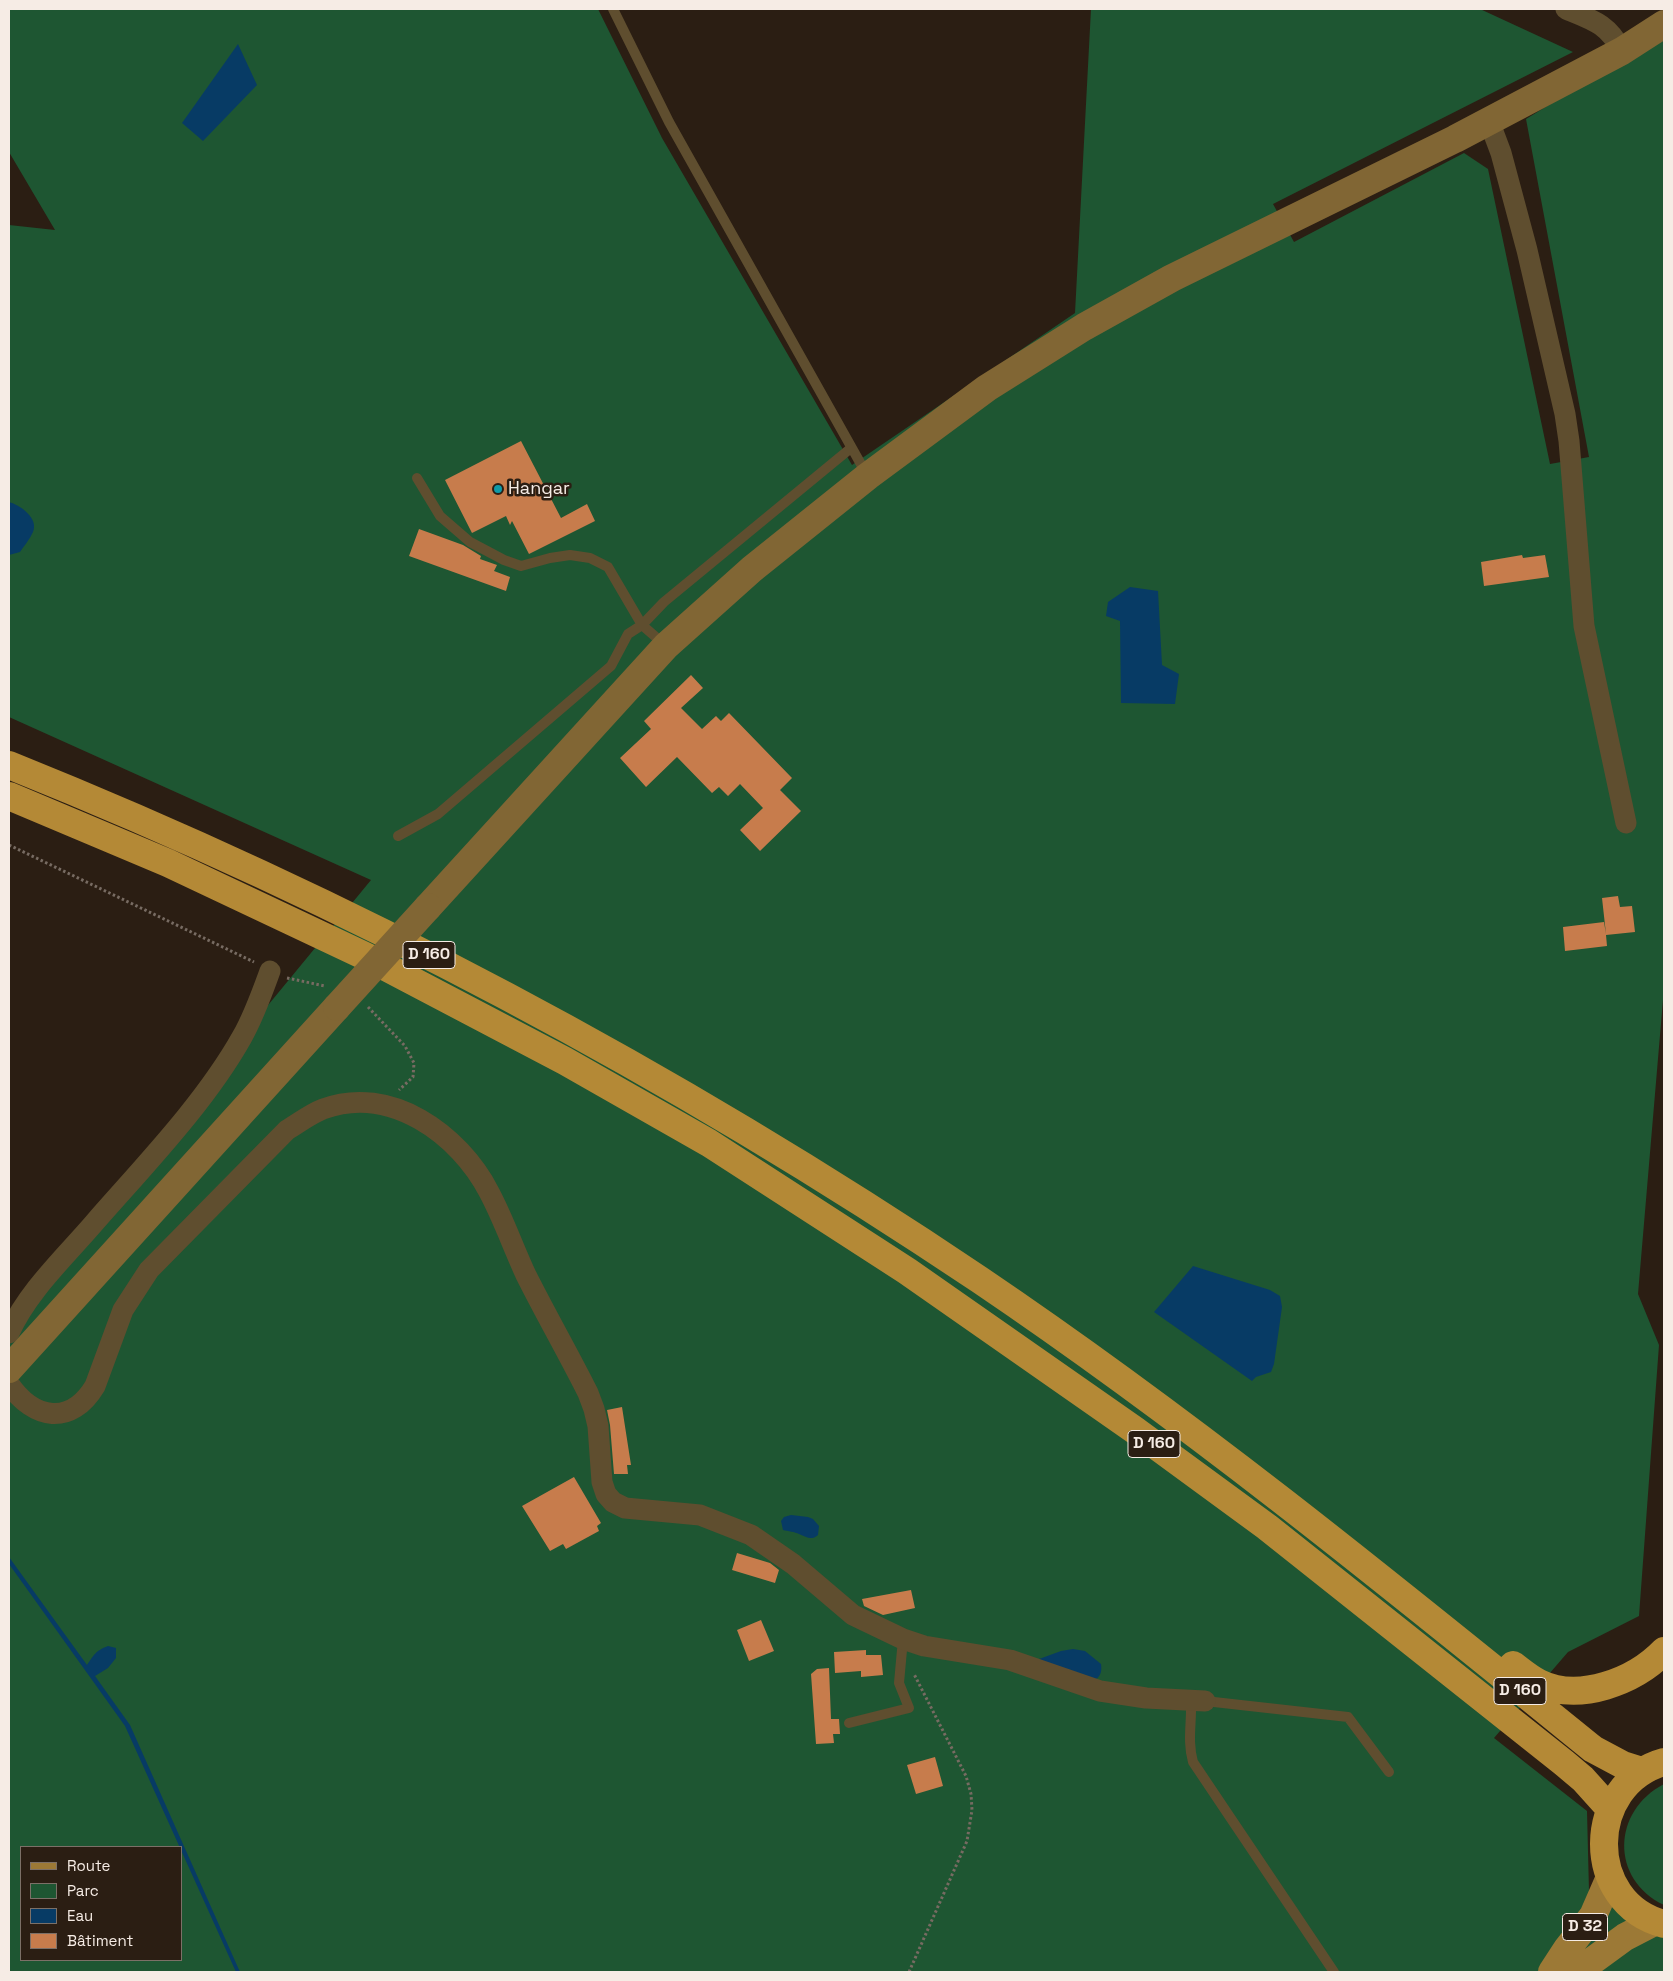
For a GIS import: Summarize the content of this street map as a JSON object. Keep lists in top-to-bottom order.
{
  "streets": {
    "highway": ["D 160"],
    "main road": ["D 32"]
  },
  "places": ["Hangar"],
  "legend": [
    "Route",
    "Parc",
    "Eau",
    "Bâtiment"
  ]
}
